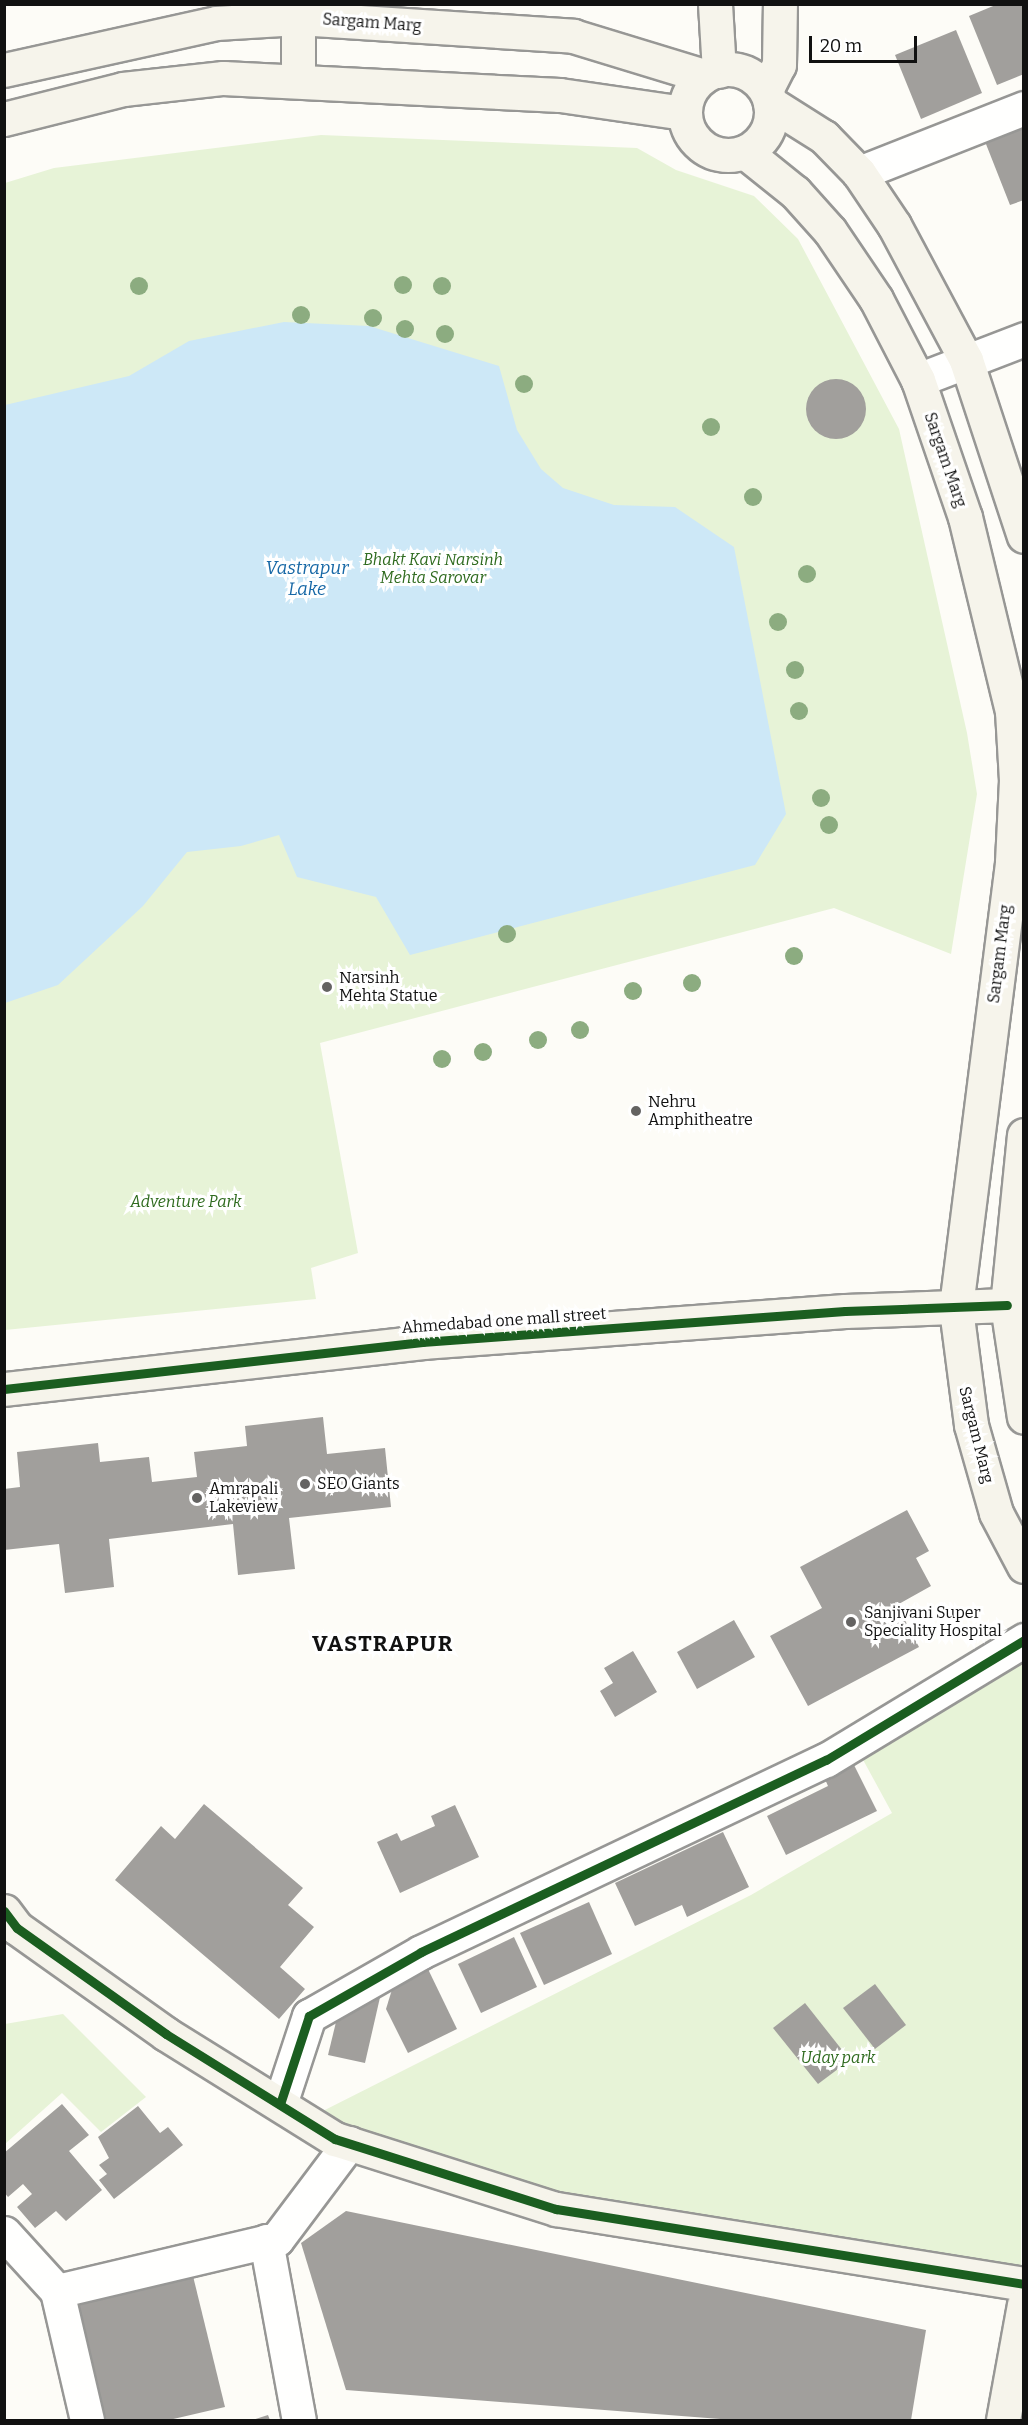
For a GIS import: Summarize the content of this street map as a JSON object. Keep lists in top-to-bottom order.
{
  "streets": {
    "main road": ["Sargam Marg", "Ahmedabad one mall street"]
  },
  "crossings": [
    ["Sargam Marg", "Ahmedabad one mall street"]
  ],
  "districts": ["VASTRAPUR"],
  "water": ["Vastrapur Lake"],
  "parks": ["Bhakt Kavi Narsinh Mehta Sarovar", "Adventure Park", "Uday park"],
  "places": [
    "Narsinh Mehta Statue",
    "Nehru Amphitheatre",
    "SEO Giants",
    "Amrapali Lakeview",
    "Sanjivani Super Speciality Hospital"
  ],
  "scale_bar": "20 m"
}
